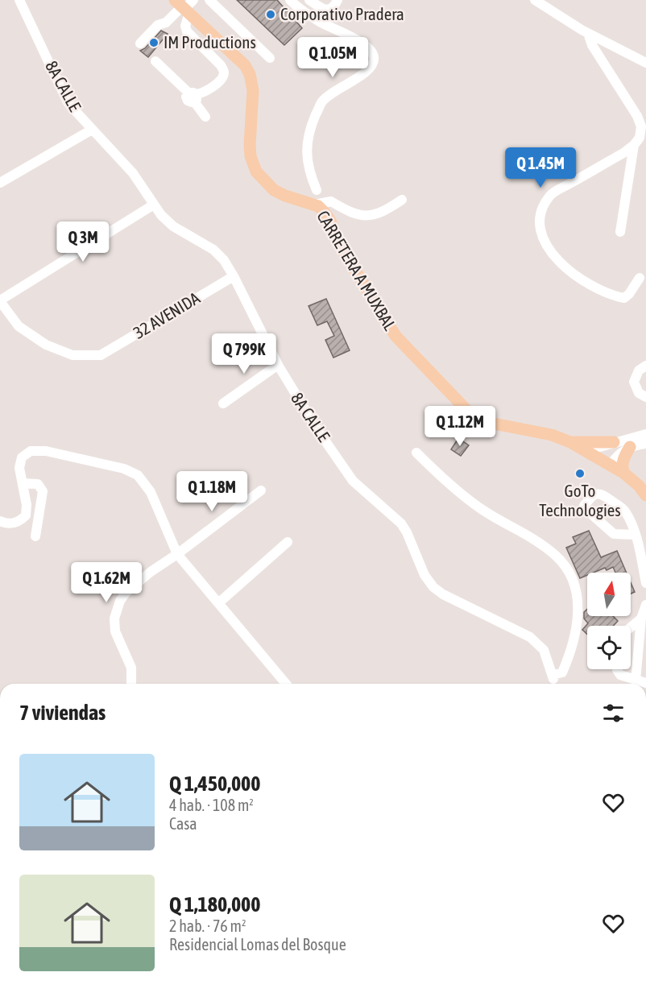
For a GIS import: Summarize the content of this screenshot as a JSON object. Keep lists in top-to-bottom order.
{
  "streets": {
    "main road": ["CARRETERA A MUXBAL"],
    "street": ["8A CALLE", "32 AVENIDA"]
  },
  "crossings": [
    ["8A CALLE", "32 AVENIDA"]
  ],
  "places": ["Corporativo Pradera", "IM Productions", "GoTo Technologies"],
  "north": "top",
  "page": {
    "price": [
      "Q 1.05M",
      "Q 1.45M",
      "Q 3M",
      "Q 799K",
      "Q 1.12M",
      "Q 1.18M",
      "Q 1.62M"
    ],
    "heading": "7 viviendas",
    "list": [
      {
        "name": "Q 1,450,000",
        "note": "4 hab. · 108 m² · Casa"
      },
      {
        "name": "Q 1,180,000",
        "note": "2 hab. · 76 m² · Residencial Lomas del Bosque"
      }
    ]
  }
}
